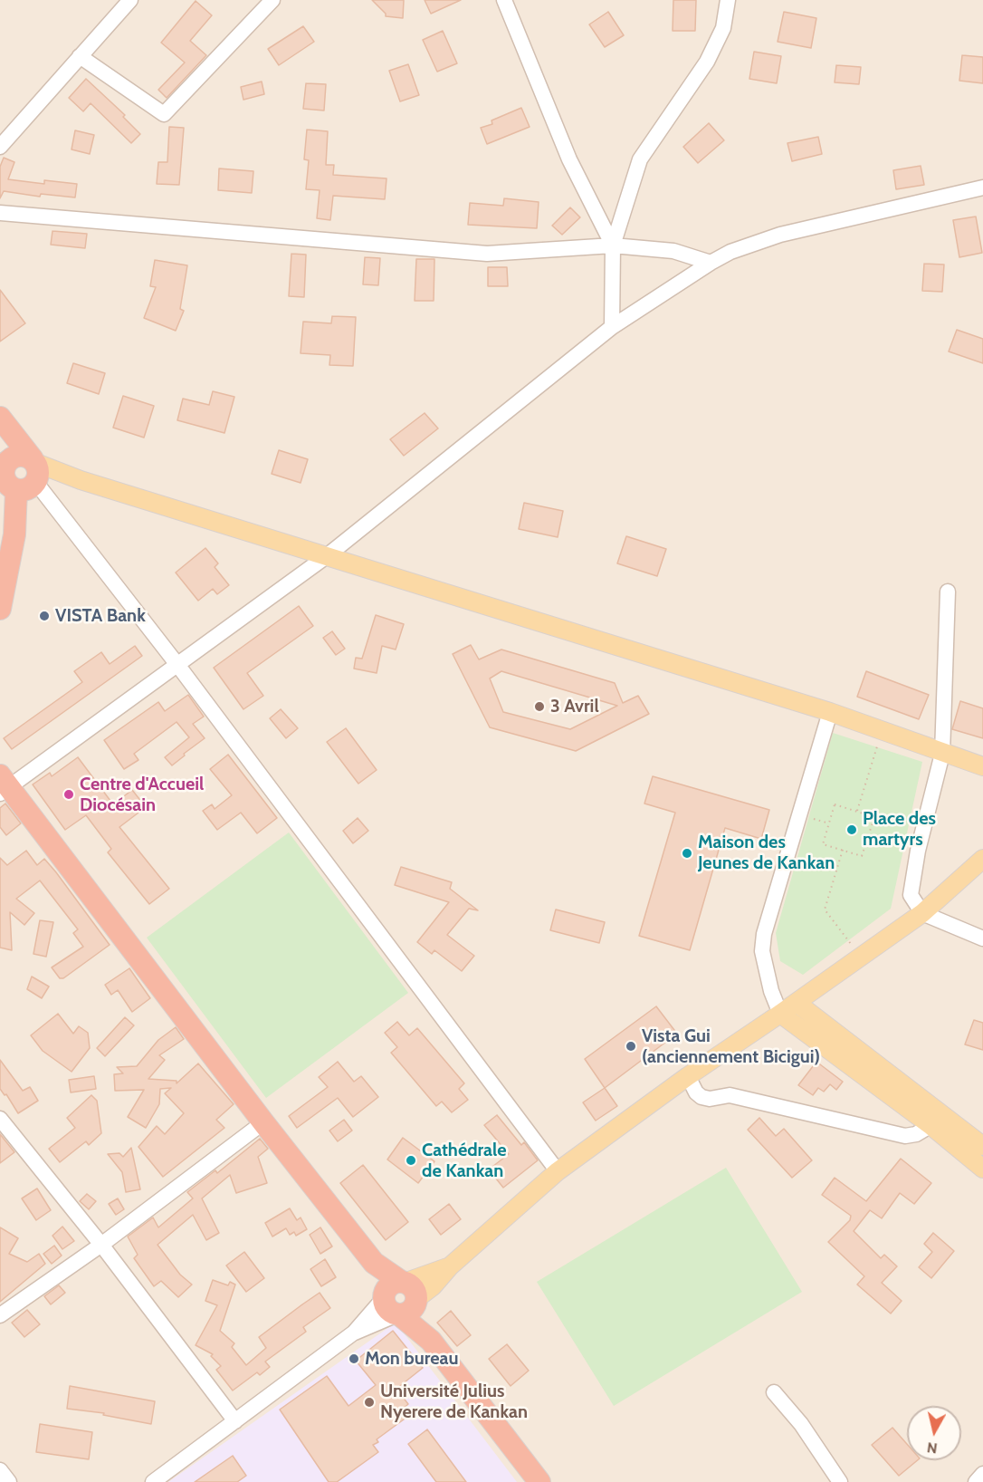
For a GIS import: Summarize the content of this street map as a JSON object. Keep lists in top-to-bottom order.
{
  "places": [
    "VISTA Bank",
    "3 Avril",
    "Centre d'Accueil Diocésain",
    "Place des martyrs",
    "Maison des Jeunes de Kankan",
    "Vista Gui (anciennement Bicigui)",
    "Cathédrale de Kankan",
    "Mon bureau",
    "Université Julius Nyerere de Kankan"
  ],
  "north": "bottom"
}
